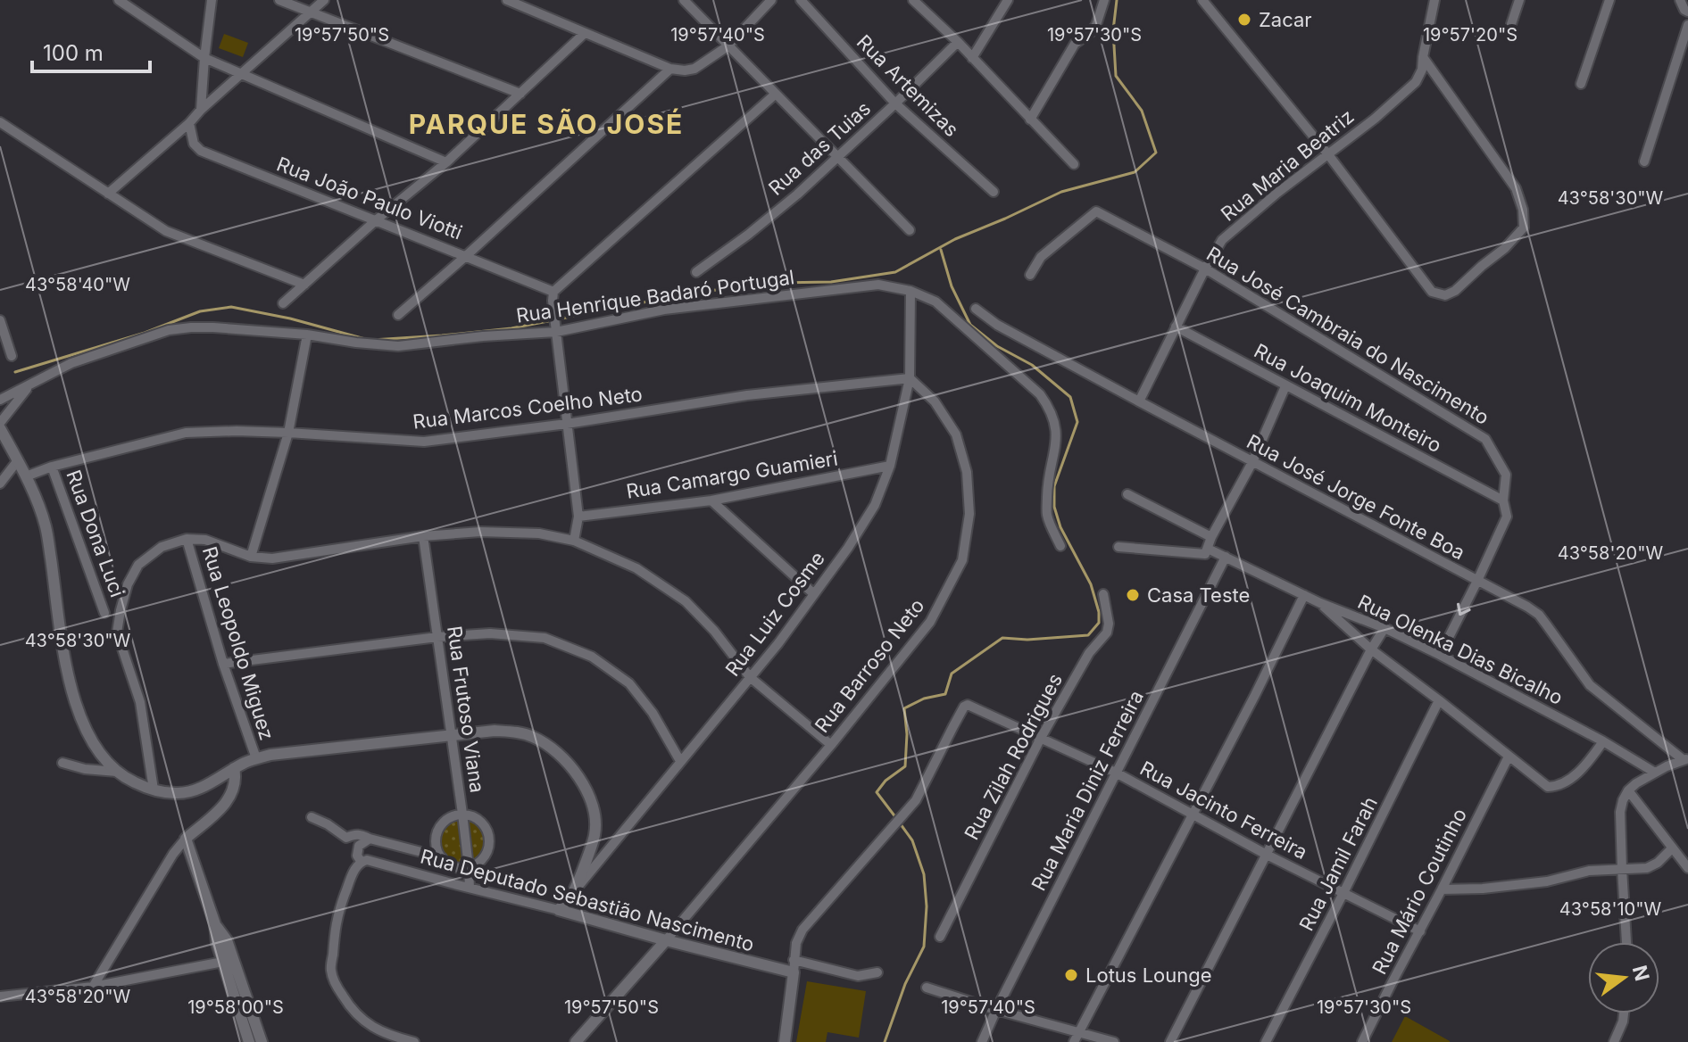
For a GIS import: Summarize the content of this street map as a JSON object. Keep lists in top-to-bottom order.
{
  "streets": {
    "street": [
      "Rua Artemizas",
      "Rua das Tuias",
      "Rua Maria Beatriz",
      "Rua João Paulo Viotti",
      "Rua Henrique Badaró Portugal",
      "Rua José Cambraia do Nascimento",
      "Rua Joaquim Monteiro",
      "Rua Marcos Coelho Neto",
      "Rua Camargo Guamieri",
      "Rua José Jorge Fonte Boa",
      "Rua Dona Luci",
      "Rua Luiz Cosme",
      "Rua Leopoldo Miguez",
      "Rua Olenka Dias Bicalho",
      "Rua Barroso Neto",
      "Rua Frutoso Viana",
      "Rua Zilah Rodrigues",
      "Rua Maria Diniz Ferreira",
      "Rua Jacinto Ferreira",
      "Rua Jamil Farah",
      "Rua Mário Coutinho",
      "Rua Deputado Sebastião Nascimento"
    ]
  },
  "crossings": [
    ["Rua Artemizas", "Rua das Tuias"],
    ["Rua Maria Beatriz", "Rua José Cambraia do Nascimento"],
    ["Rua Maria Beatriz", "Rua Joaquim Monteiro"],
    ["Rua Maria Beatriz", "Rua José Jorge Fonte Boa"],
    ["Rua Henrique Badaró Portugal", "Rua Luiz Cosme"],
    ["Rua José Cambraia do Nascimento", "Rua Joaquim Monteiro"],
    ["Rua José Cambraia do Nascimento", "Rua José Jorge Fonte Boa"],
    ["Rua José Cambraia do Nascimento", "Rua Olenka Dias Bicalho"],
    ["Rua Marcos Coelho Neto", "Rua Dona Luci"],
    ["Rua Marcos Coelho Neto", "Rua Luiz Cosme"],
    ["Rua Marcos Coelho Neto", "Rua Barroso Neto"],
    ["Rua Camargo Guamieri", "Rua Luiz Cosme"],
    ["Rua Luiz Cosme", "Rua Barroso Neto"],
    ["Rua Luiz Cosme", "Rua Deputado Sebastião Nascimento"],
    ["Rua Olenka Dias Bicalho", "Rua Maria Diniz Ferreira"],
    ["Rua Barroso Neto", "Rua Deputado Sebastião Nascimento"],
    ["Rua Frutoso Viana", "Rua Deputado Sebastião Nascimento"],
    ["Rua Zilah Rodrigues", "Rua Jacinto Ferreira"],
    ["Rua Maria Diniz Ferreira", "Rua Jacinto Ferreira"],
    ["Rua Jacinto Ferreira", "Rua Jamil Farah"],
    ["Rua Jacinto Ferreira", "Rua Mário Coutinho"]
  ],
  "districts": ["PARQUE SÃO JOSÉ"],
  "places": ["Zacar", "Casa Teste", "Lotus Lounge"],
  "scale_bar": "100 m",
  "north": "right",
  "coordinates": [
    "19°57'50\"S",
    "19°57'40\"S",
    "19°57'30\"S",
    "19°57'20\"S",
    "43°58'30\"W",
    "43°58'40\"W",
    "43°58'20\"W",
    "43°58'10\"W",
    "19°58'00\"S"
  ]
}
